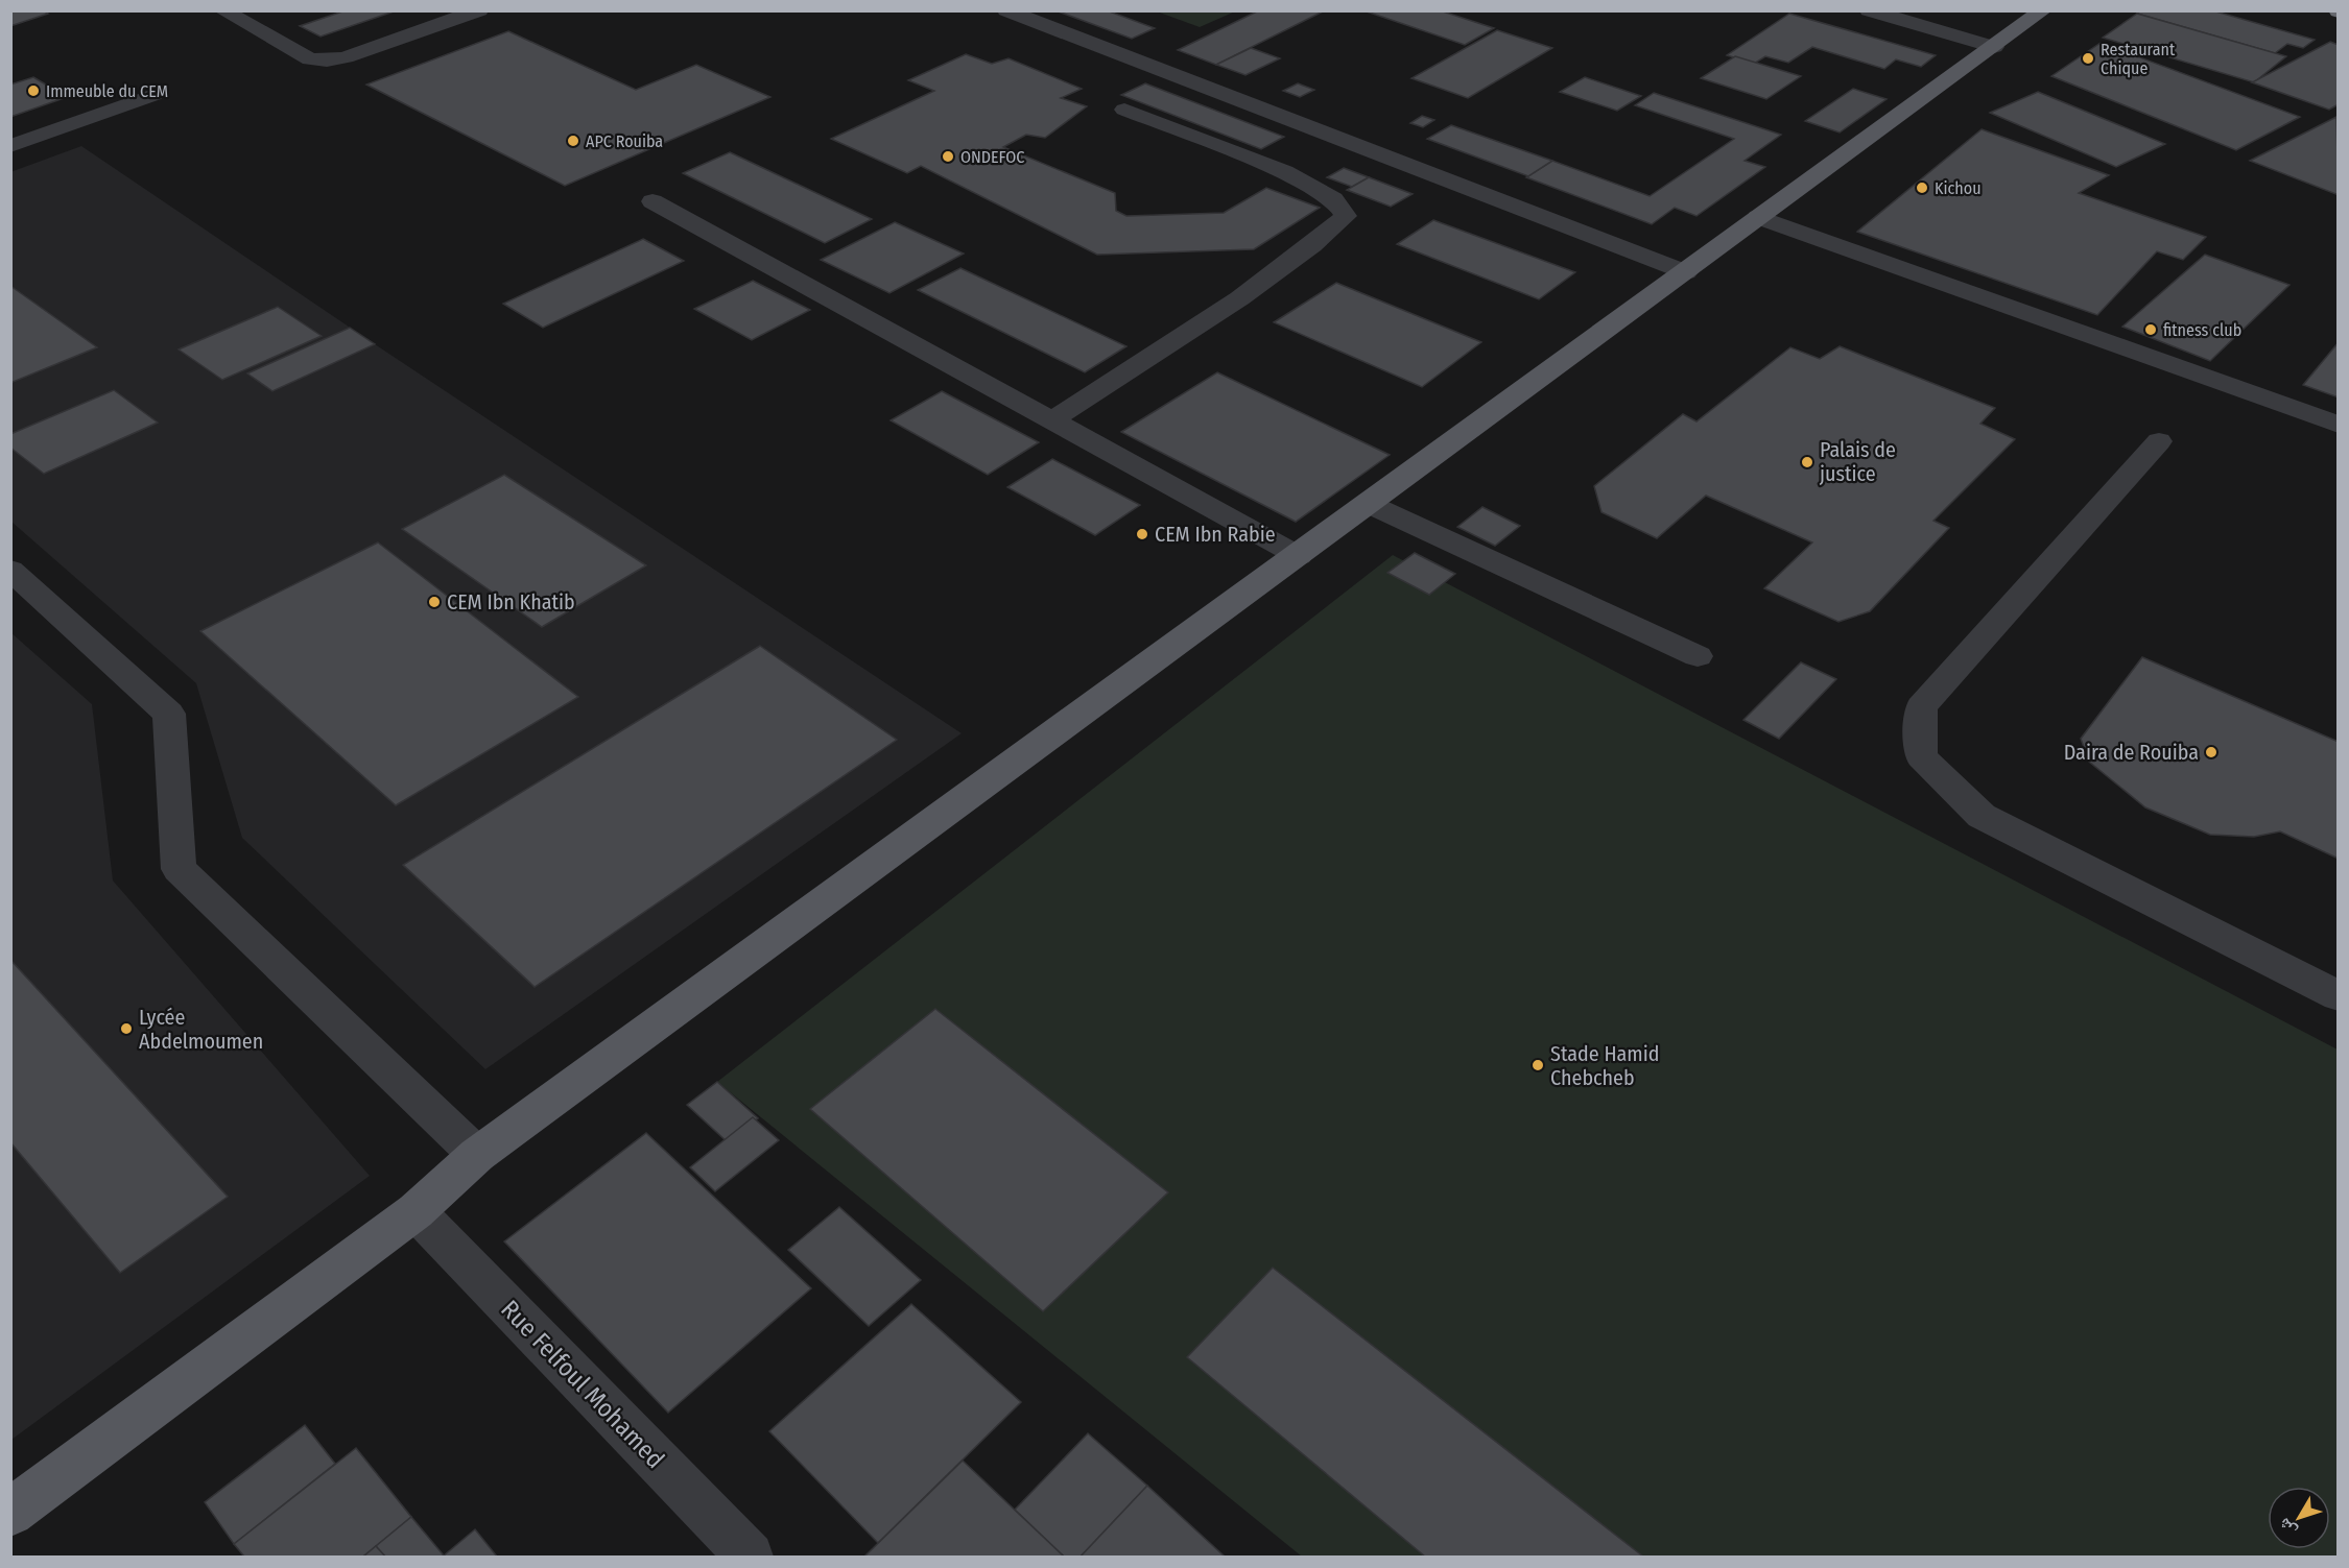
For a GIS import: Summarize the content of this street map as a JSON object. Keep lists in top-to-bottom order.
{
  "streets": {
    "street": ["Rue Felfoul Mohamed"]
  },
  "places": [
    "Restaurant Chique",
    "Immeuble du CEM",
    "APC Rouiba",
    "ONDEFOC",
    "Kichou",
    "fitness club",
    "Palais de justice",
    "CEM Ibn Rabie",
    "CEM Ibn Khatib",
    "Daira de Rouiba",
    "Lycée Abdelmoumen",
    "Stade Hamid Chebcheb"
  ],
  "north": "bottom left"
}
